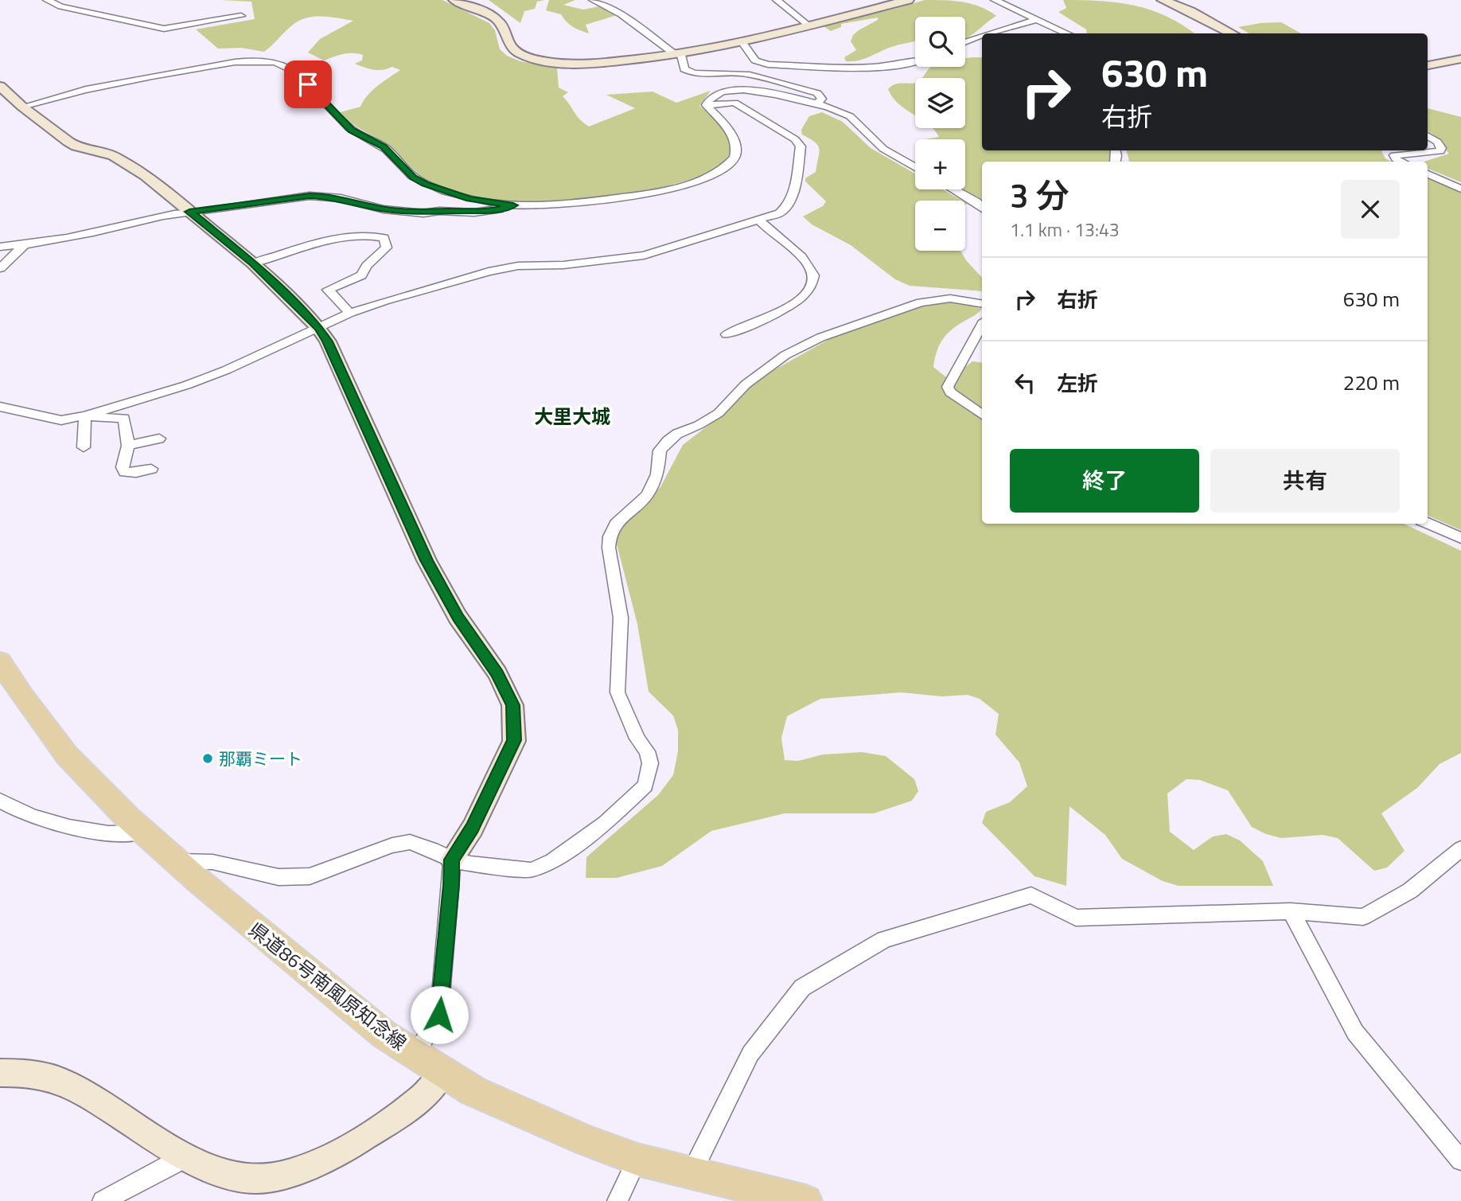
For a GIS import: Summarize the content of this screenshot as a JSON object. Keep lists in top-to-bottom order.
{
  "streets": {
    "main road": ["県道86号南風原知念線"]
  },
  "districts": ["大里大城"],
  "places": ["那覇ミート"],
  "page": {
    "map_buttons": ["+", "−"],
    "turn": ["630 m", "右折"],
    "heading": ["3 分", "1.1 km · 13:43"],
    "list": [
      {
        "name": "右折",
        "value": "630 m"
      },
      {
        "name": "左折",
        "value": "220 m"
      }
    ],
    "buttons": ["終了", "共有"]
  }
}
